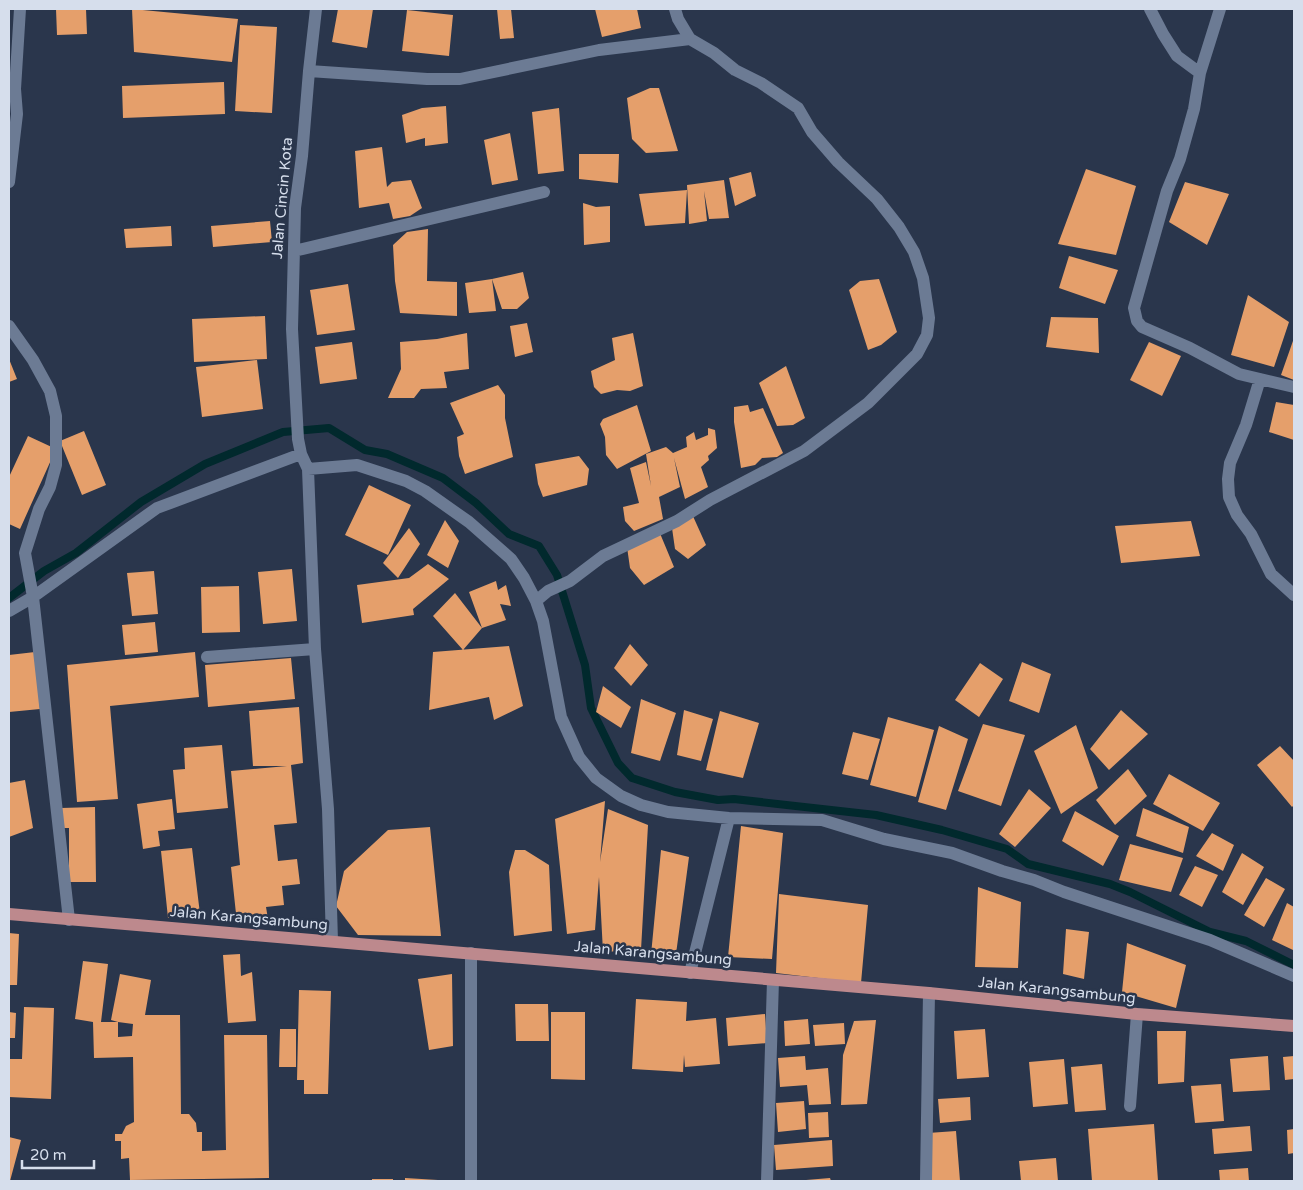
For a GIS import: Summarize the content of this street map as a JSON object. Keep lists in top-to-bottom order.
{
  "streets": {
    "main road": ["Jalan Karangsambung"],
    "street": ["Jalan Cincin Kota"]
  },
  "scale_bar": "20 m"
}
